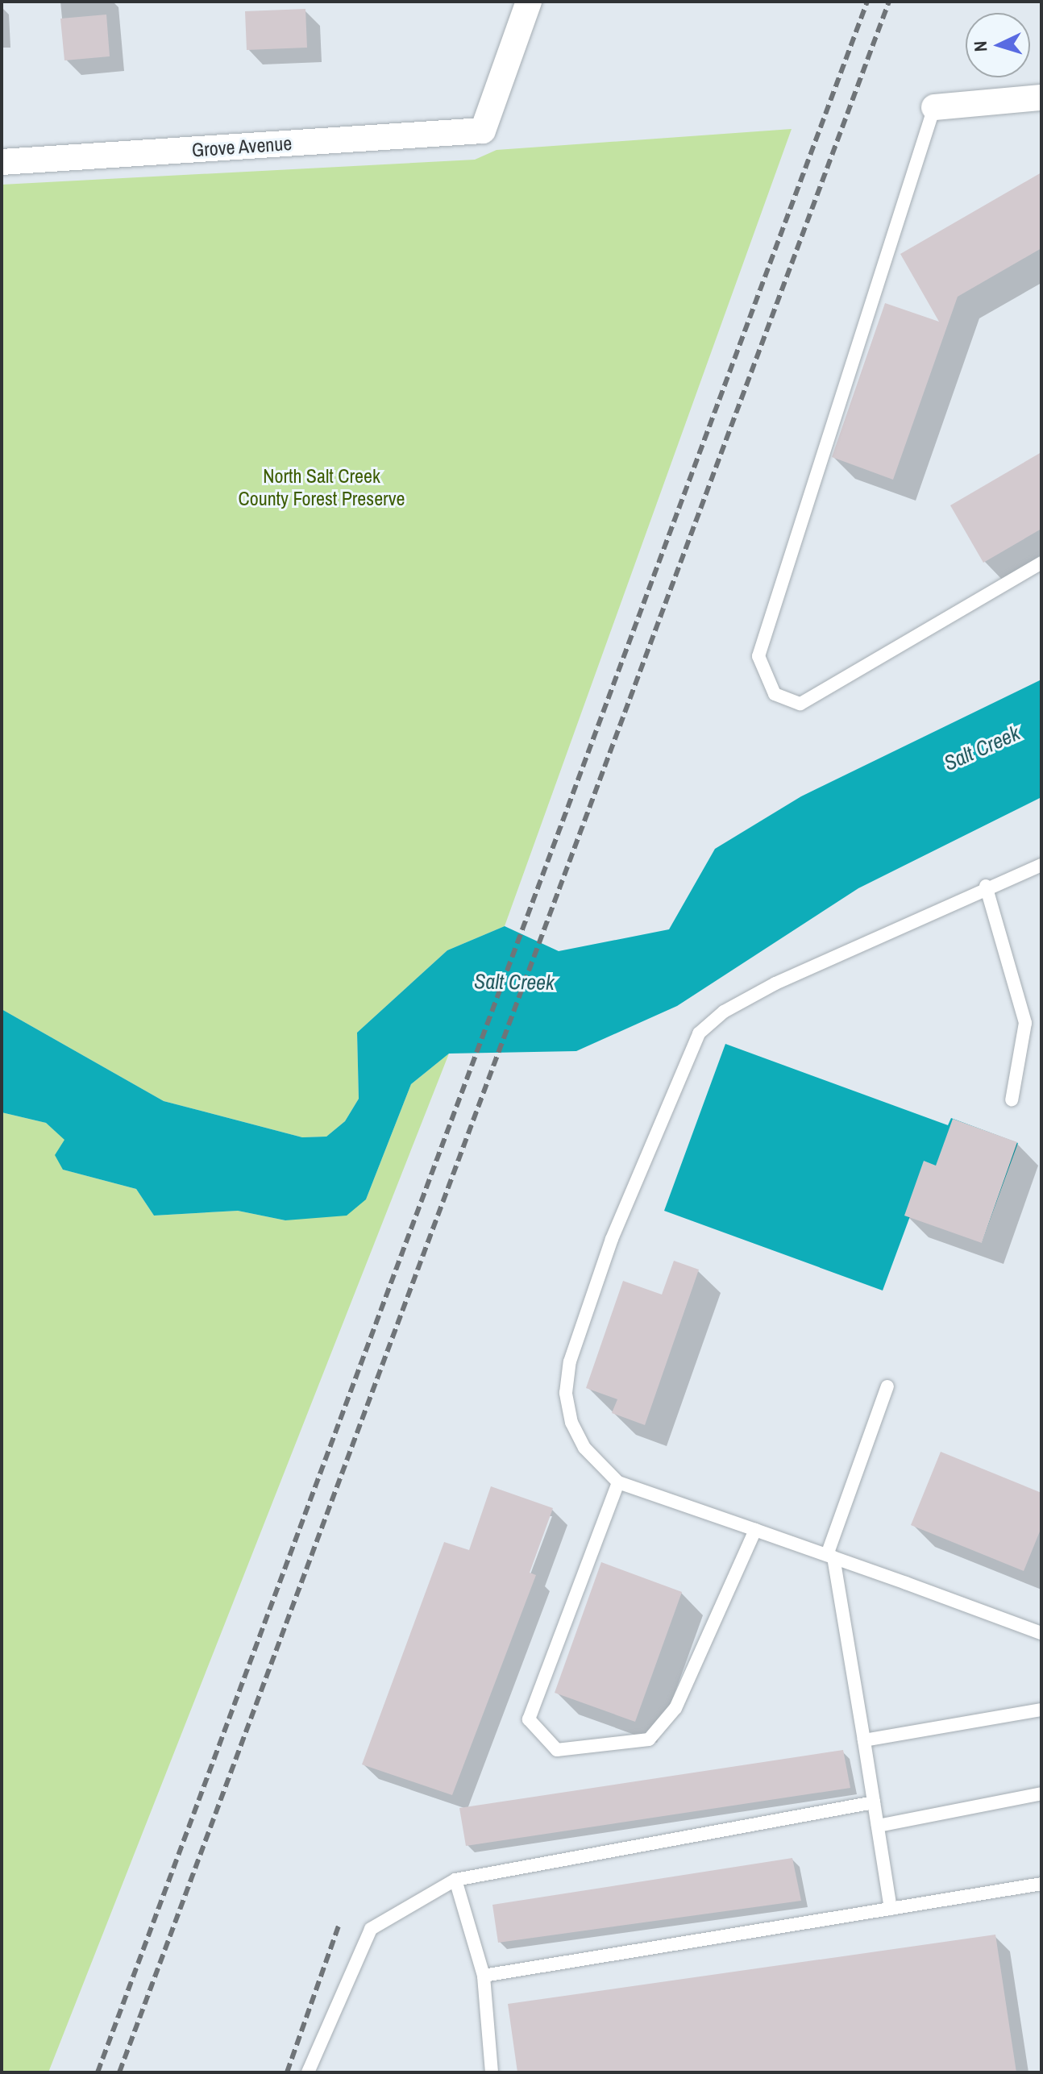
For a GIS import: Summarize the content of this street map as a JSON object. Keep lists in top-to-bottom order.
{
  "streets": {
    "street": ["Grove Avenue"]
  },
  "water": ["Salt Creek"],
  "parks": ["North Salt Creek County Forest Preserve"],
  "north": "left"
}
